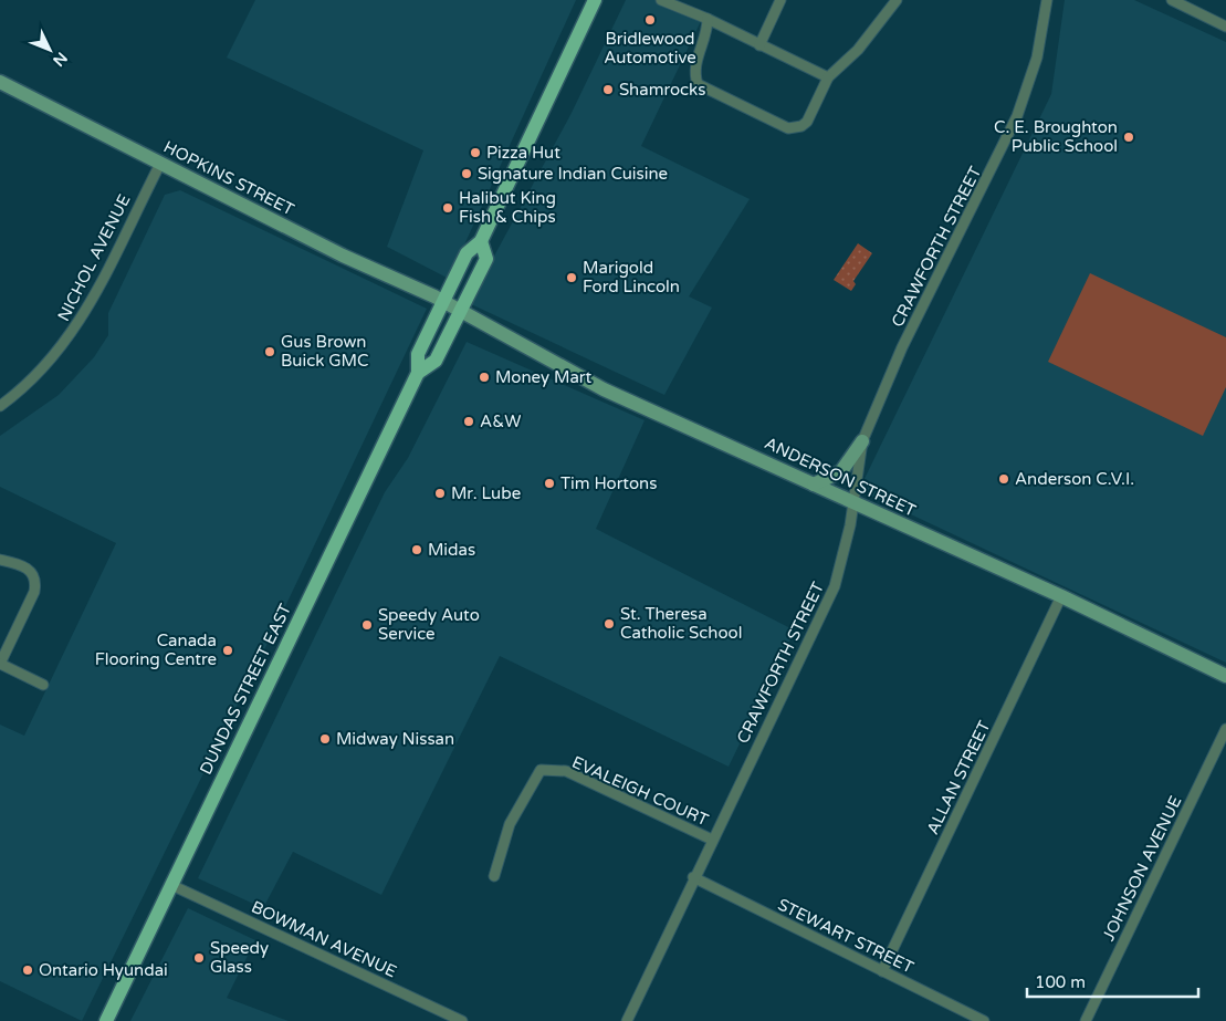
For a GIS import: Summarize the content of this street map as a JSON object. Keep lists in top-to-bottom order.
{
  "streets": {
    "main road": ["HOPKINS STREET", "ANDERSON STREET", "DUNDAS STREET EAST"],
    "street": [
      "CRAWFORTH STREET",
      "NICHOL AVENUE",
      "ALLAN STREET",
      "EVALEIGH COURT",
      "JOHNSON AVENUE",
      "STEWART STREET",
      "BOWMAN AVENUE"
    ]
  },
  "crossings": [
    ["HOPKINS STREET", "NICHOL AVENUE"],
    ["HOPKINS STREET", "ANDERSON STREET"],
    ["HOPKINS STREET", "DUNDAS STREET EAST"],
    ["CRAWFORTH STREET", "ANDERSON STREET"],
    ["CRAWFORTH STREET", "EVALEIGH COURT"],
    ["CRAWFORTH STREET", "STEWART STREET"],
    ["ANDERSON STREET", "DUNDAS STREET EAST"],
    ["ANDERSON STREET", "ALLAN STREET"],
    ["DUNDAS STREET EAST", "BOWMAN AVENUE"],
    ["ALLAN STREET", "STEWART STREET"]
  ],
  "places": [
    "Bridlewood Automotive",
    "Shamrocks",
    "C. E. Broughton Public School",
    "Pizza Hut",
    "Signature Indian Cuisine",
    "Halibut King Fish & Chips",
    "Marigold Ford Lincoln",
    "Gus Brown Buick GMC",
    "Money Mart",
    "A&W",
    "Anderson C.V.I.",
    "Tim Hortons",
    "Mr. Lube",
    "Midas",
    "St. Theresa Catholic School",
    "Speedy Auto Service",
    "Canada Flooring Centre",
    "Midway Nissan",
    "Speedy Glass",
    "Ontario Hyundai"
  ],
  "scale_bar": "100 m",
  "north": "bottom right"
}
